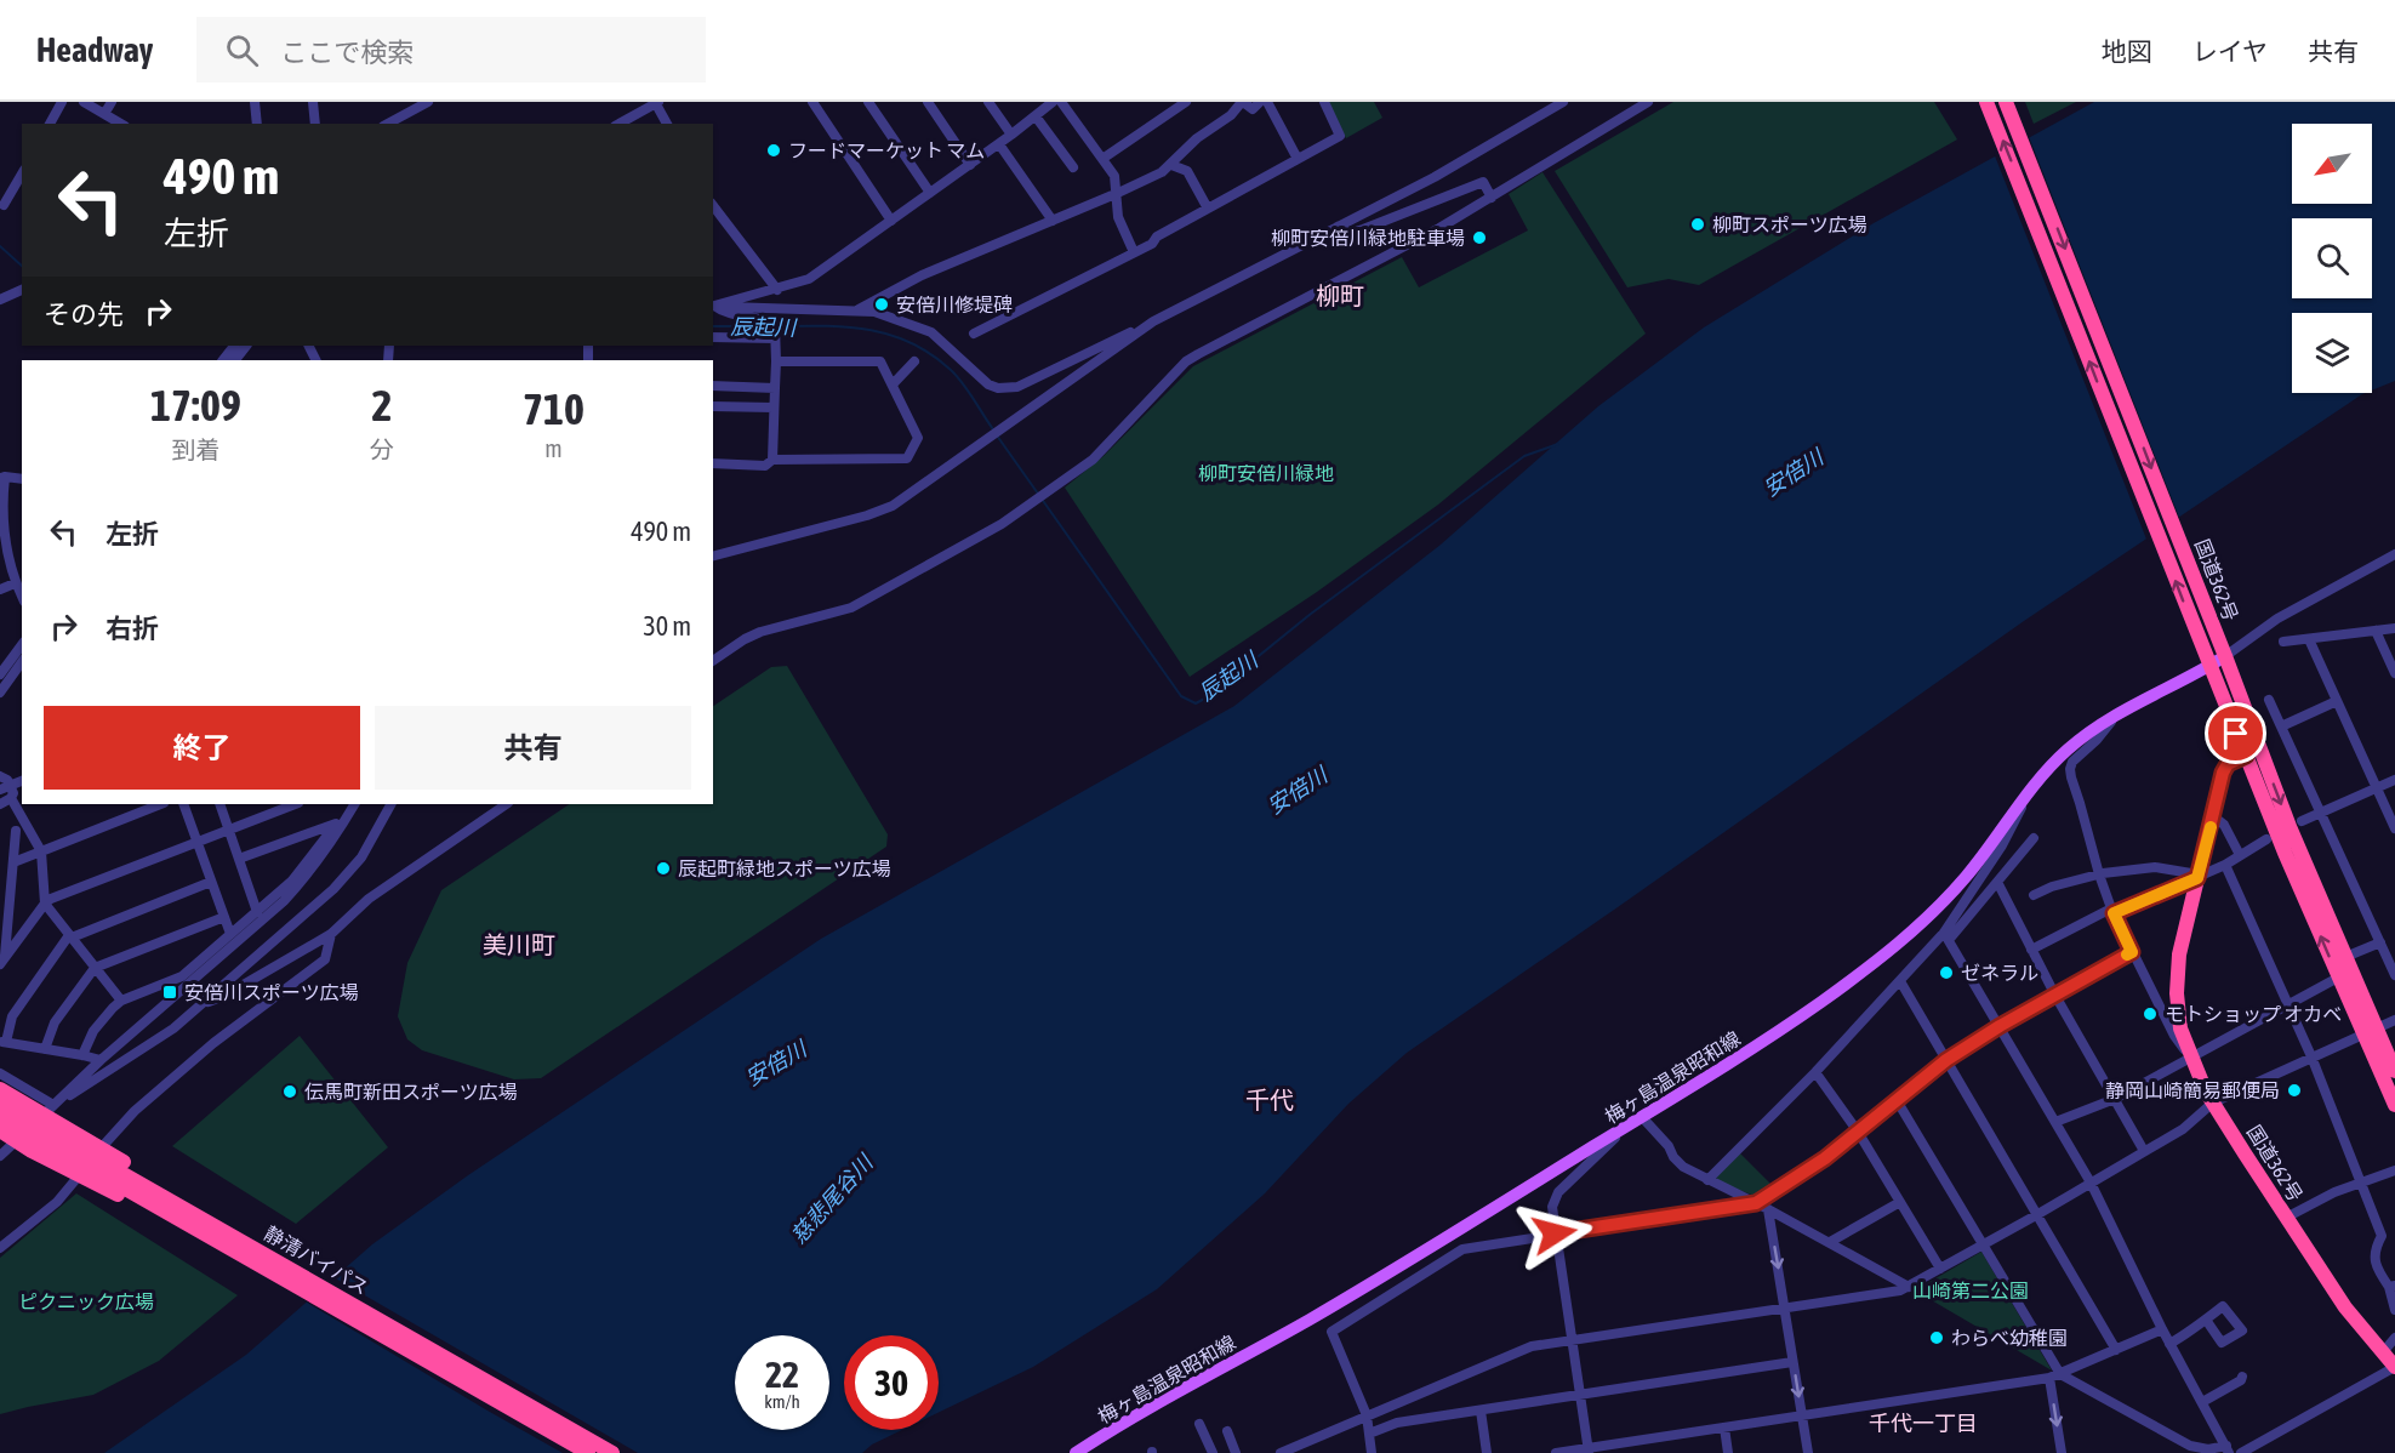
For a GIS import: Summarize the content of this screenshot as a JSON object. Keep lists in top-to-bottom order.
{
  "streets": {
    "highway": ["国道362号", "静清バイパス"],
    "main road": ["梅ヶ島温泉昭和線"]
  },
  "crossings": [
    ["国道362号", "梅ヶ島温泉昭和線"]
  ],
  "districts": [
    "柳町",
    "美川町",
    "千代",
    "千代一丁目"
  ],
  "water": ["辰起川", "安倍川", "慈悲尾谷川"],
  "parks": ["柳町安倍川緑地", "山崎第二公園", "ピクニック広場"],
  "places": {
    "other": [
      "フードマーケット マム",
      "柳町スポーツ広場",
      "柳町安倍川緑地駐車場",
      "安倍川修堤碑",
      "辰起町緑地スポーツ広場",
      "ゼネラル",
      "モトショップ オカベ",
      "静岡山崎簡易郵便局",
      "伝馬町新田スポーツ広場",
      "わらべ幼稚園"
    ],
    "transit": ["安倍川スポーツ広場"]
  },
  "north": "bottom left",
  "page": {
    "header": "Headway",
    "search": "ここで検索",
    "nav": ["地図", "レイヤ", "共有"],
    "turn": ["490 m", "左折"],
    "then": "その先",
    "eta": [
      "17:09",
      "到着",
      "2",
      "分",
      "710",
      "m"
    ],
    "list": [
      {
        "name": "左折",
        "value": "490 m"
      },
      {
        "name": "右折",
        "value": "30 m"
      }
    ],
    "buttons": ["終了", "共有"],
    "speed": "22 km/h",
    "limit": "30"
  }
}
